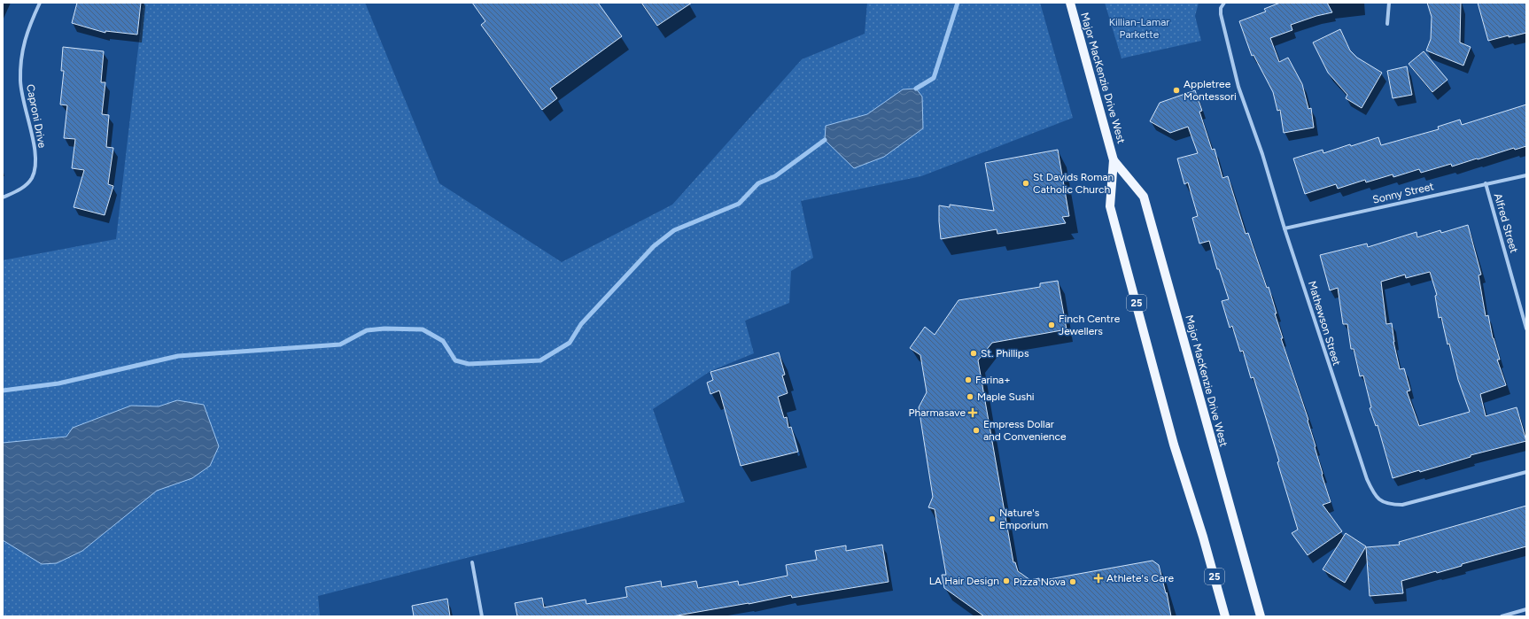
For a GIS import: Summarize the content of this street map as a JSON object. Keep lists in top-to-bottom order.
{
  "streets": {
    "main road": ["Major MacKenzie Drive West", "25"],
    "street": [
      "Caproni Drive",
      "Sonny Street",
      "Alfred Street",
      "Mathewson Street"
    ]
  },
  "crossings": [
    ["Sonny Street", "Alfred Street"],
    ["Sonny Street", "Mathewson Street"]
  ],
  "parks": ["Killian-Lamar Parkette"],
  "places": {
    "other": [
      "Appletree Montessori",
      "St Davids Roman Catholic Church",
      "Finch Centre Jewellers",
      "St. Phillips",
      "Farina+",
      "Maple Sushi",
      "Empress Dollar and Convenience",
      "Nature's Emporium",
      "LA Hair Design",
      "Pizza Nova"
    ],
    "health": ["Pharmasave", "Athlete's Care"]
  }
}
